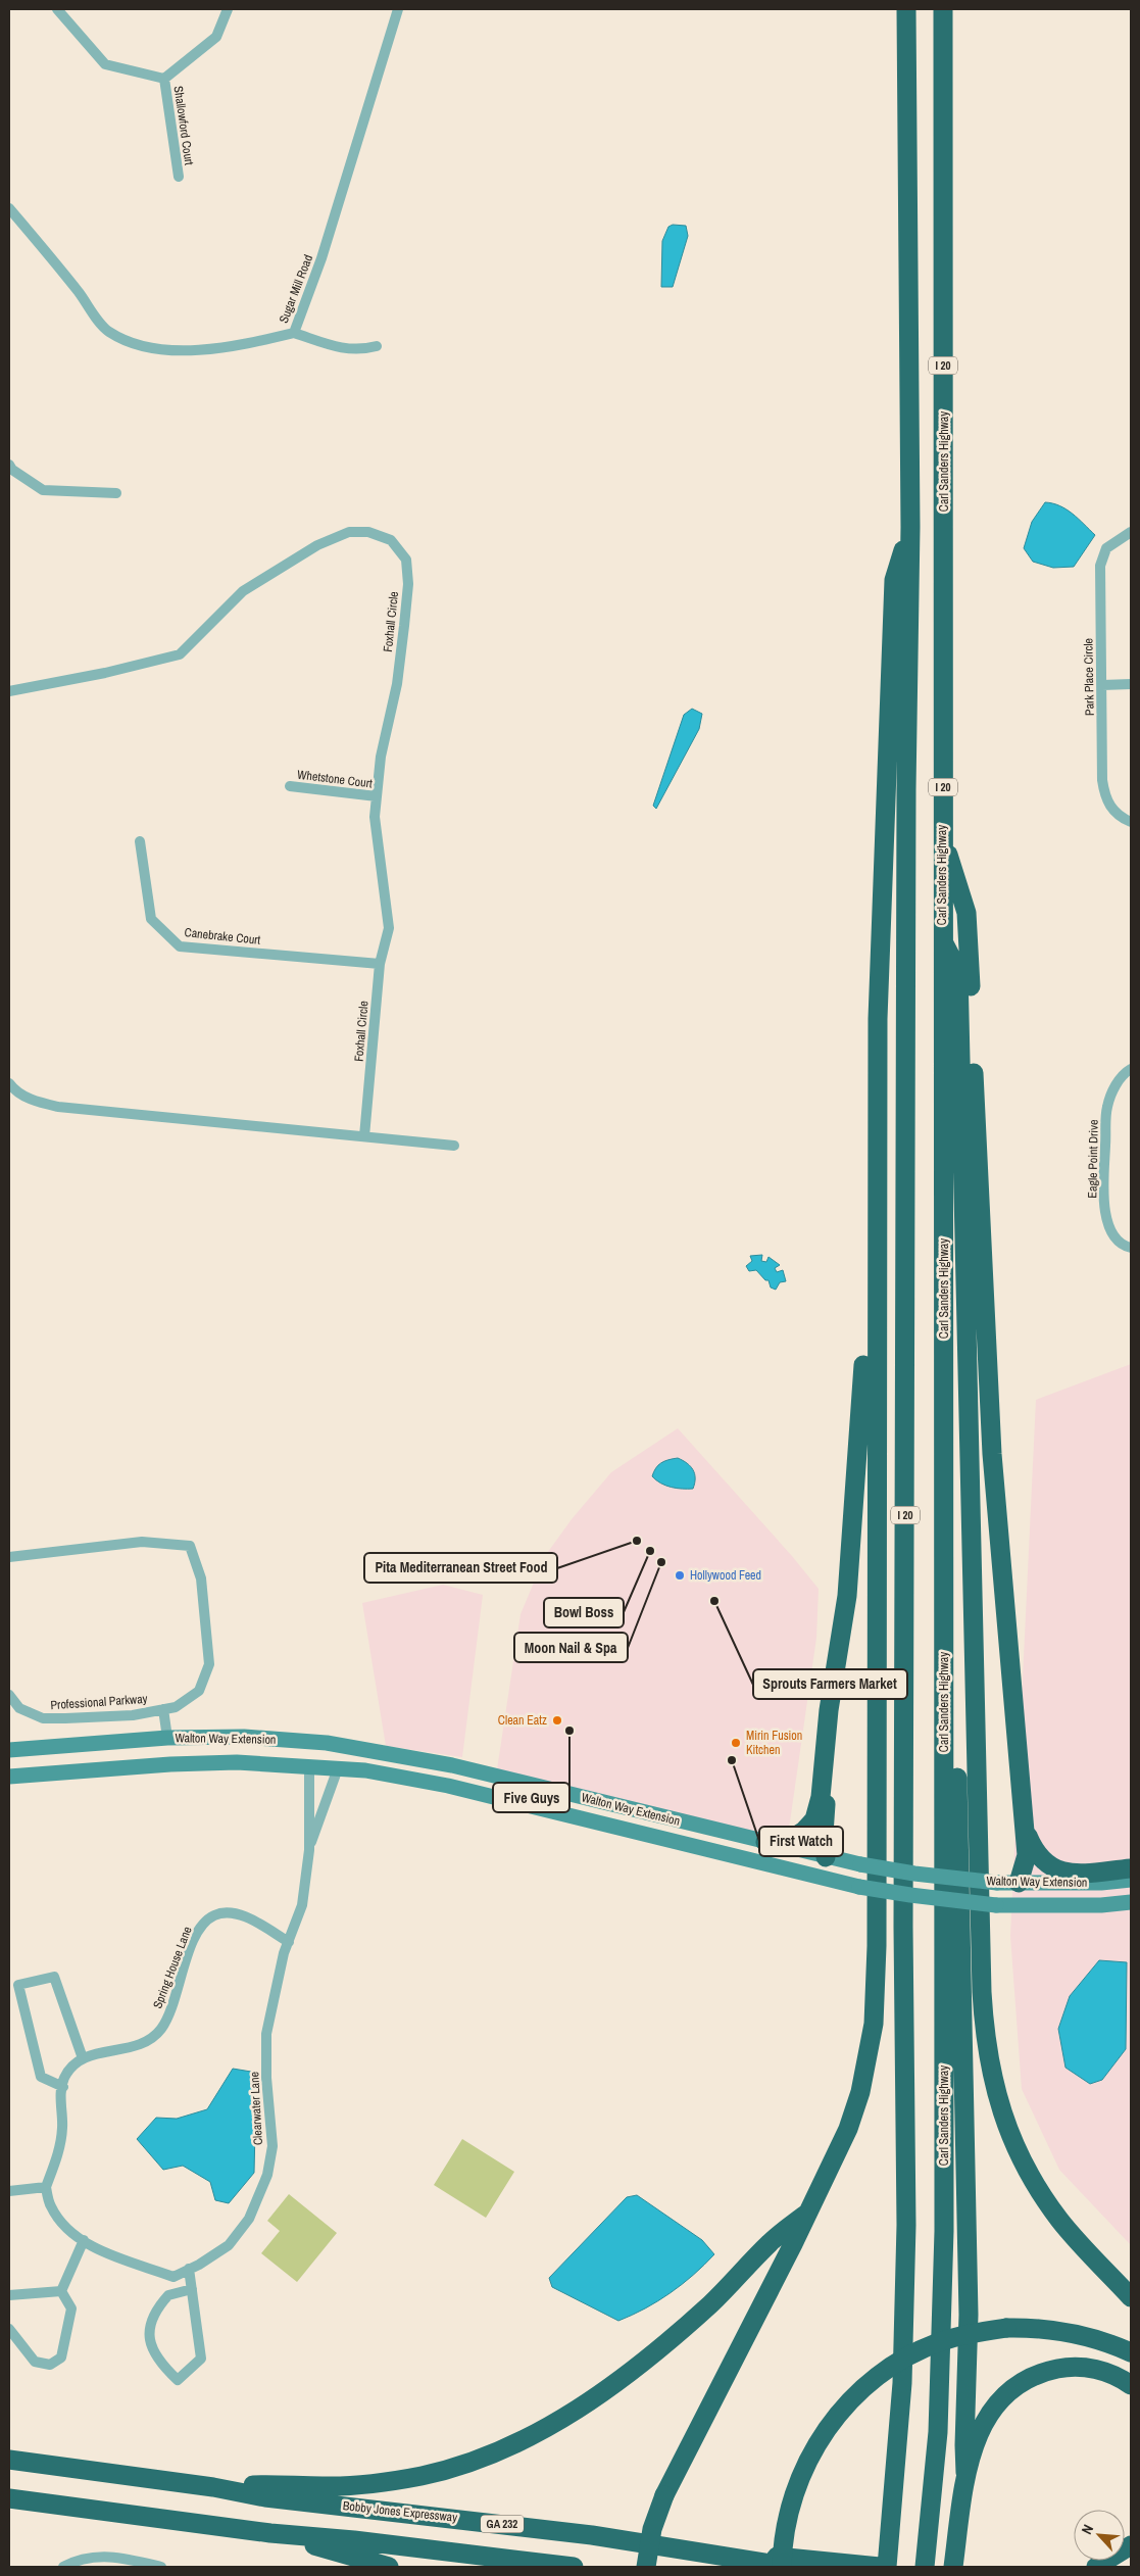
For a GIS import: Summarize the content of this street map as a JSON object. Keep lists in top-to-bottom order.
{
  "streets": {
    "highway": [
      "I 20",
      "Carl Sanders Highway",
      "Bobby Jones Expressway",
      "GA 232"
    ],
    "main road": ["Walton Way Extension"],
    "street": [
      "Shallowford Court",
      "Sugar Mill Road",
      "Foxhall Circle",
      "Park Place Circle",
      "Whetstone Court",
      "Canebrake Court",
      "Eagle Point Drive",
      "Professional Parkway",
      "Spring House Lane",
      "Clearwater Lane"
    ]
  },
  "crossings": [
    ["Foxhall Circle", "Whetstone Court"],
    ["Foxhall Circle", "Canebrake Court"],
    ["Walton Way Extension", "Clearwater Lane"],
    ["Spring House Lane", "Clearwater Lane"]
  ],
  "places": [
    "Pita Mediterranean Street Food",
    "Bowl Boss",
    "Moon Nail & Spa",
    "Hollywood Feed",
    "Sprouts Farmers Market",
    "Clean Eatz",
    "Five Guys",
    "Mirin Fusion Kitchen",
    "First Watch"
  ],
  "north": "top left"
}
